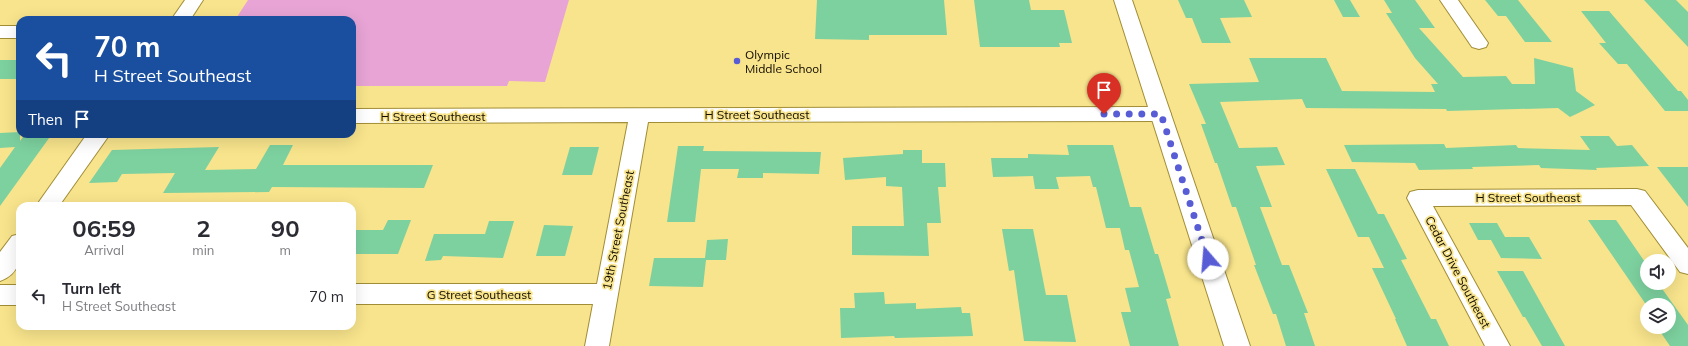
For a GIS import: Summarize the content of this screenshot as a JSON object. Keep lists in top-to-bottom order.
{
  "streets": {
    "street": [
      "H Street Southeast",
      "19th Street Southeast",
      "Cedar Drive Southeast",
      "G Street Southeast"
    ]
  },
  "crossings": [
    ["H Street Southeast", "19th Street Southeast"],
    ["H Street Southeast", "Cedar Drive Southeast"],
    ["19th Street Southeast", "G Street Southeast"]
  ],
  "places": ["Olympic Middle School"],
  "page": {
    "turn": ["70 m", "H Street Southeast"],
    "then": "Then",
    "eta": [
      "06:59",
      "Arrival",
      "2",
      "min",
      "90",
      "m"
    ],
    "list": [
      {
        "name": "Turn left",
        "note": "H Street Southeast",
        "value": "70 m"
      }
    ]
  }
}
